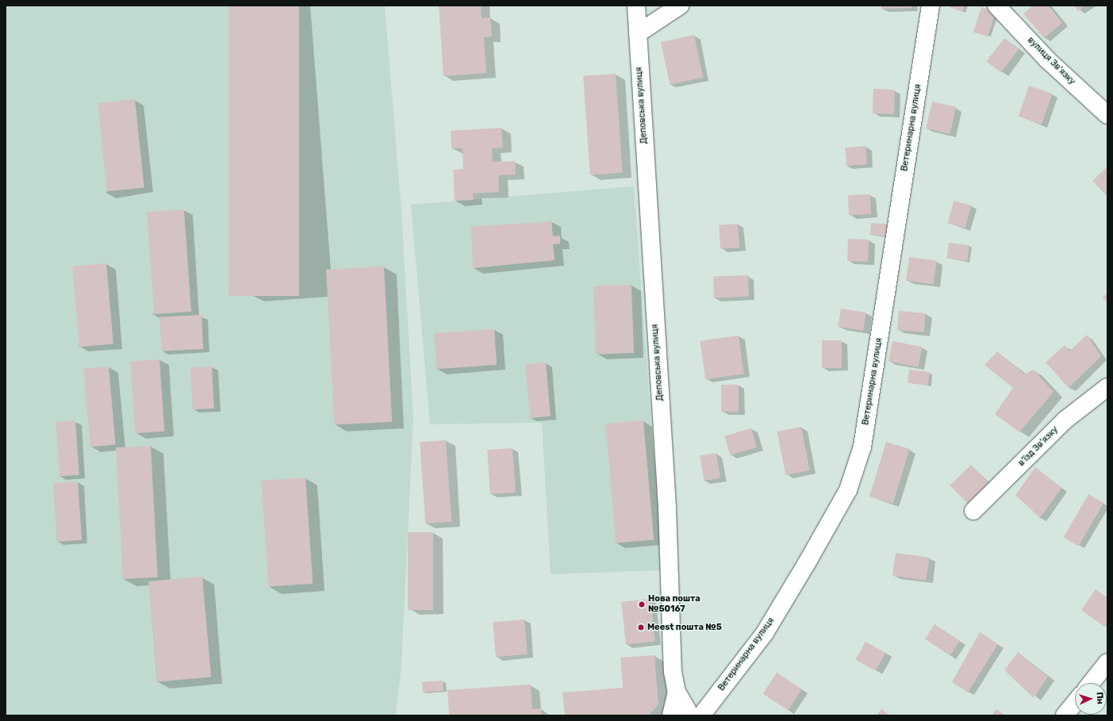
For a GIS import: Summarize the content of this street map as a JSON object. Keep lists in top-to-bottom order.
{
  "streets": {
    "street": [
      "вулиця Зв’язку",
      "Деповська вулиця",
      "Ветеринарна вулиця",
      "в’їзд Зв’язку"
    ]
  },
  "places": ["Нова пошта №50167", "Meest пошта №5"],
  "north": "right"
}
